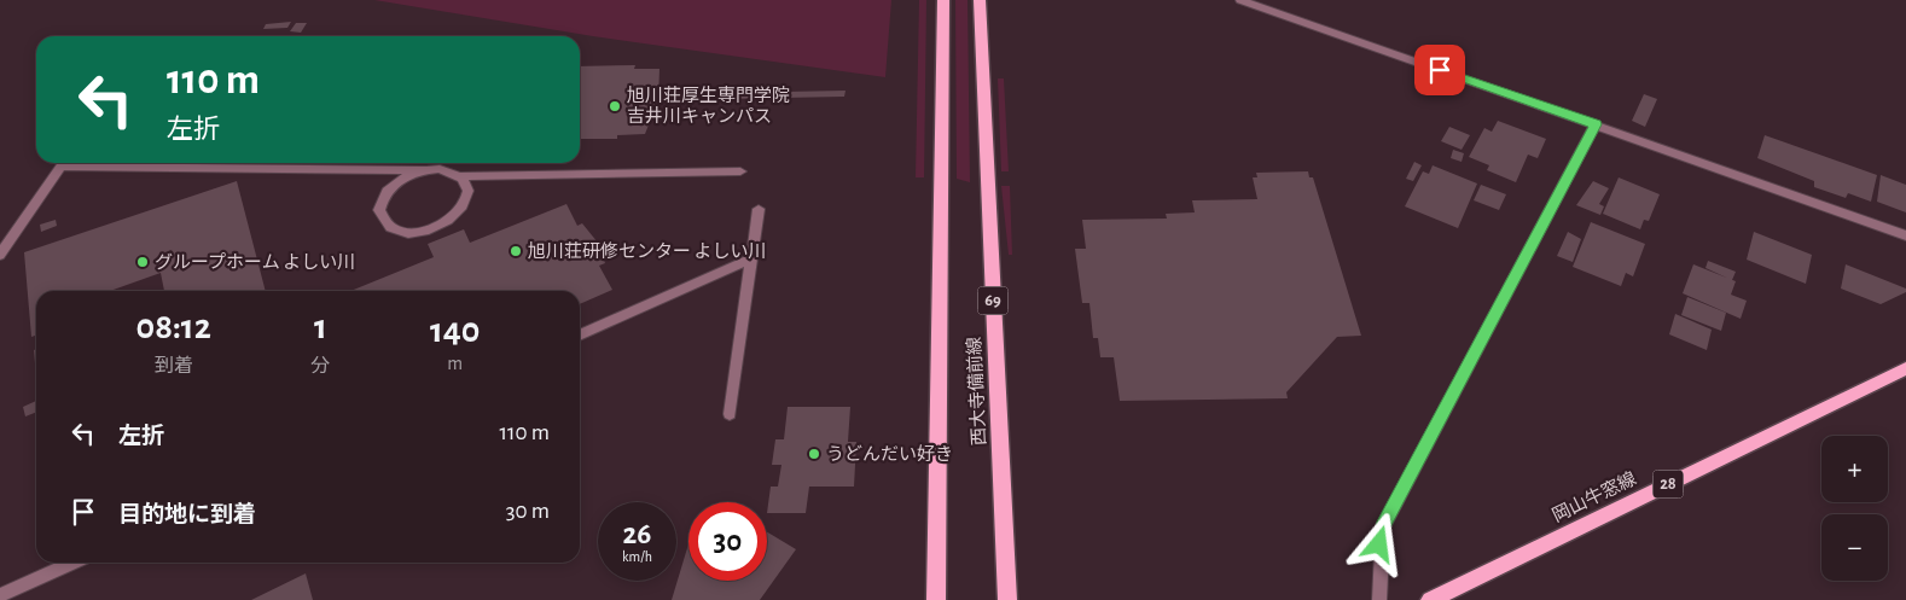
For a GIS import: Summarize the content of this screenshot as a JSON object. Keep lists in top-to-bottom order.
{
  "streets": {
    "main road": [
      "69",
      "西大寺備前線",
      "28",
      "岡山牛窓線"
    ]
  },
  "places": [
    "旭川荘厚生専門学院 吉井川キャンパス",
    "旭川荘研修センター よしい川",
    "グループホーム よしい川",
    "うどんだい好き"
  ],
  "page": {
    "turn": ["110 m", "左折"],
    "eta": [
      "08:12",
      "到着",
      "1",
      "分",
      "140",
      "m"
    ],
    "list": [
      {
        "name": "左折",
        "value": "110 m"
      },
      {
        "name": "目的地に到着",
        "value": "30 m"
      }
    ],
    "map_buttons": ["+", "−"],
    "speed": "26 km/h",
    "limit": "30"
  }
}
